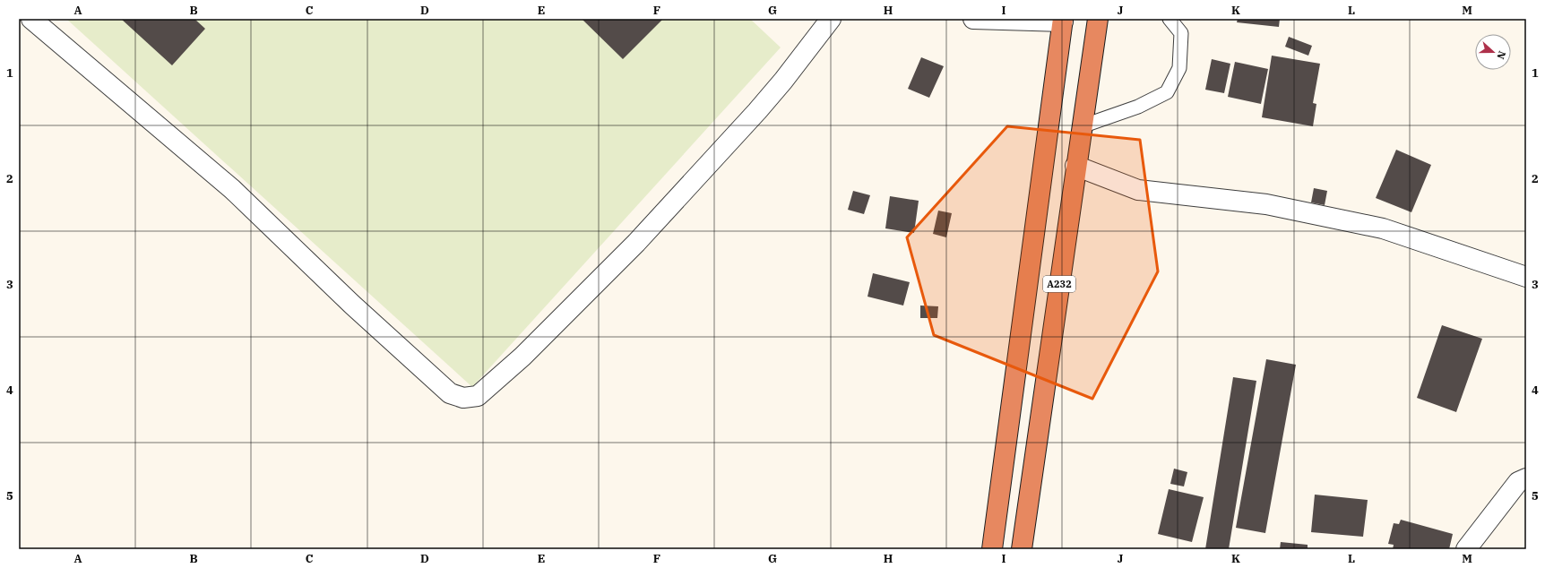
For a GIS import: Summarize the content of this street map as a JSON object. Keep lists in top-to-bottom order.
{
  "streets": {
    "highway": ["A232"]
  },
  "north": "right",
  "grid": {
    "columns": [
      "A",
      "B",
      "C",
      "D",
      "E",
      "F",
      "G",
      "H",
      "I",
      "J",
      "K",
      "L",
      "M"
    ],
    "rows": [
      "1",
      "2",
      "3",
      "4",
      "5"
    ]
  }
}
